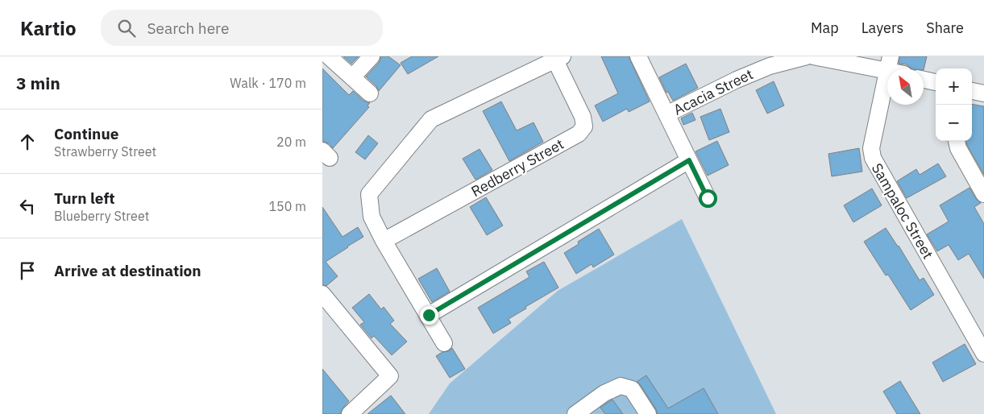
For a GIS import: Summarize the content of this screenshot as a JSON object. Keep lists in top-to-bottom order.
{
  "streets": {
    "street": ["Acacia Street", "Redberry Street", "Sampaloc Street"]
  },
  "north": "top left",
  "page": {
    "header": "Kartio",
    "search": "Search here",
    "nav": ["Map", "Layers", "Share"],
    "heading": ["3 min", "Walk · 170 m"],
    "map_buttons": ["+", "−"],
    "list": [
      ["Continue", "Strawberry Street", "20 m"],
      ["Turn left", "Blueberry Street", "150 m"],
      "Arrive at destination"
    ]
  }
}
